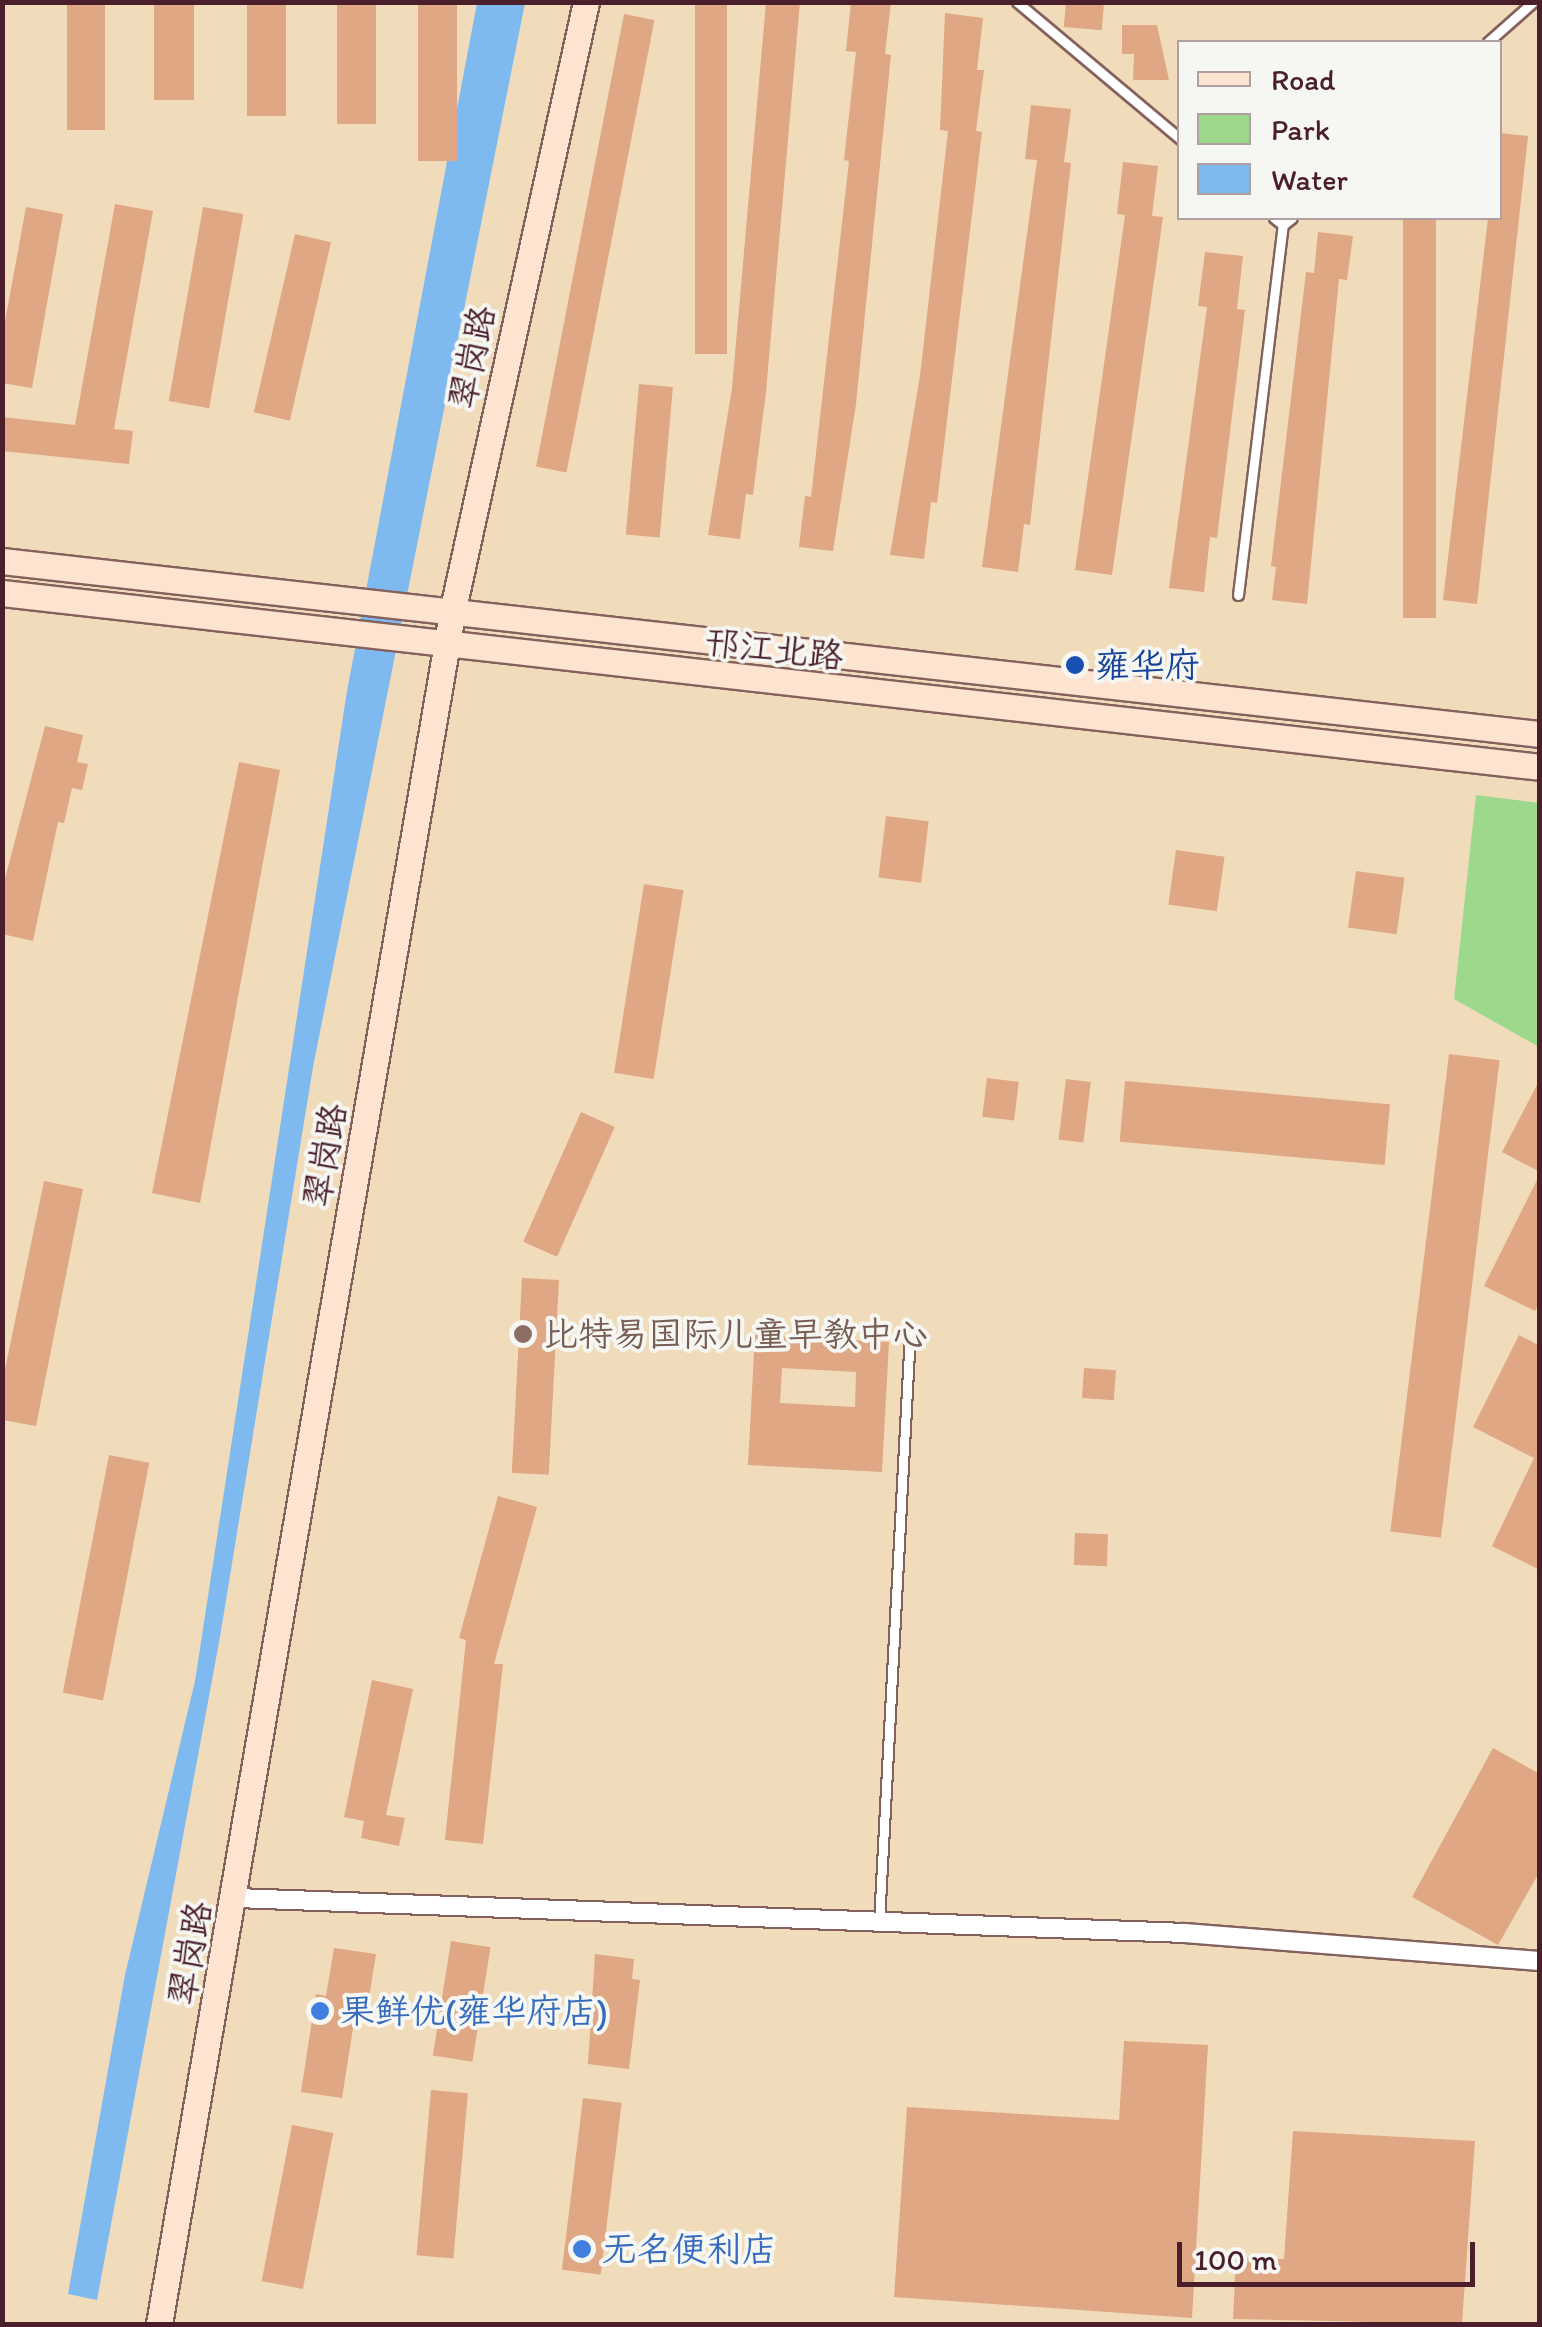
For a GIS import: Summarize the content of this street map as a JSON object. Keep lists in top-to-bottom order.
{
  "streets": {
    "main road": ["翠岗路", "邗江北路"]
  },
  "crossings": [
    ["翠岗路", "邗江北路"]
  ],
  "places": [
    "雍华府",
    "比特易国际儿童早教中心",
    "果鲜优(雍华府店)",
    "无名便利店"
  ],
  "legend": ["Road", "Park", "Water"],
  "scale_bar": "100 m"
}
